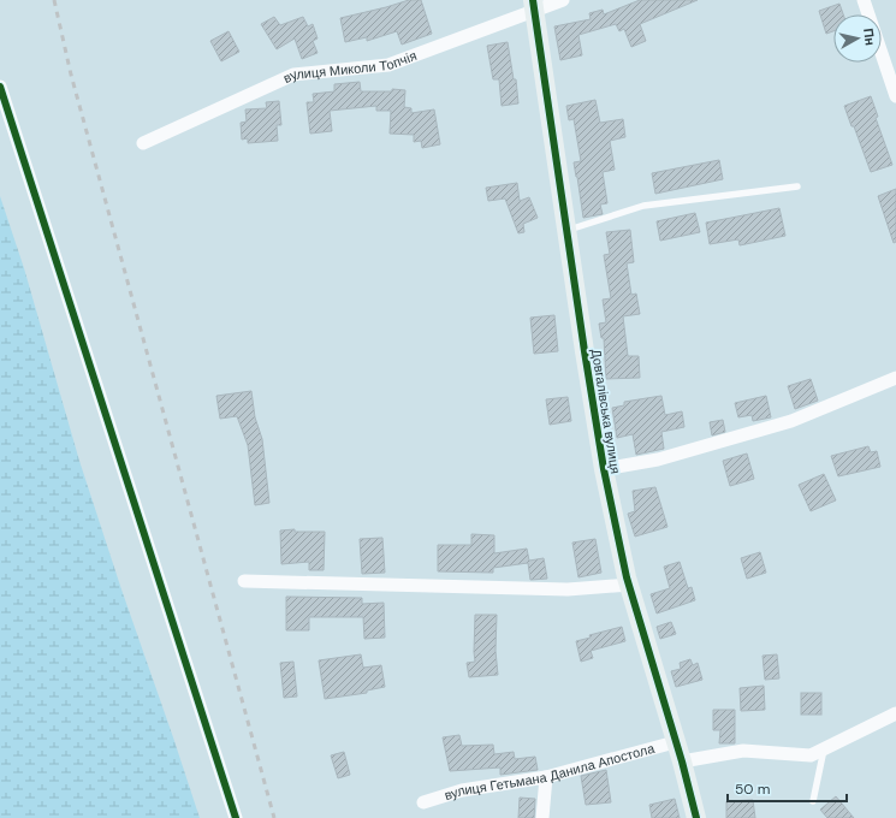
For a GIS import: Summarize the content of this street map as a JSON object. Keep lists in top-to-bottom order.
{
  "streets": {
    "street": ["вулиця Миколи Топчія", "Довгалівська вулиця", "вулиця Гетьмана Данила Апостола"]
  },
  "crossings": [
    ["вулиця Миколи Топчія", "Довгалівська вулиця"],
    ["Довгалівська вулиця", "вулиця Гетьмана Данила Апостола"]
  ],
  "scale_bar": "50 m",
  "north": "right"
}
